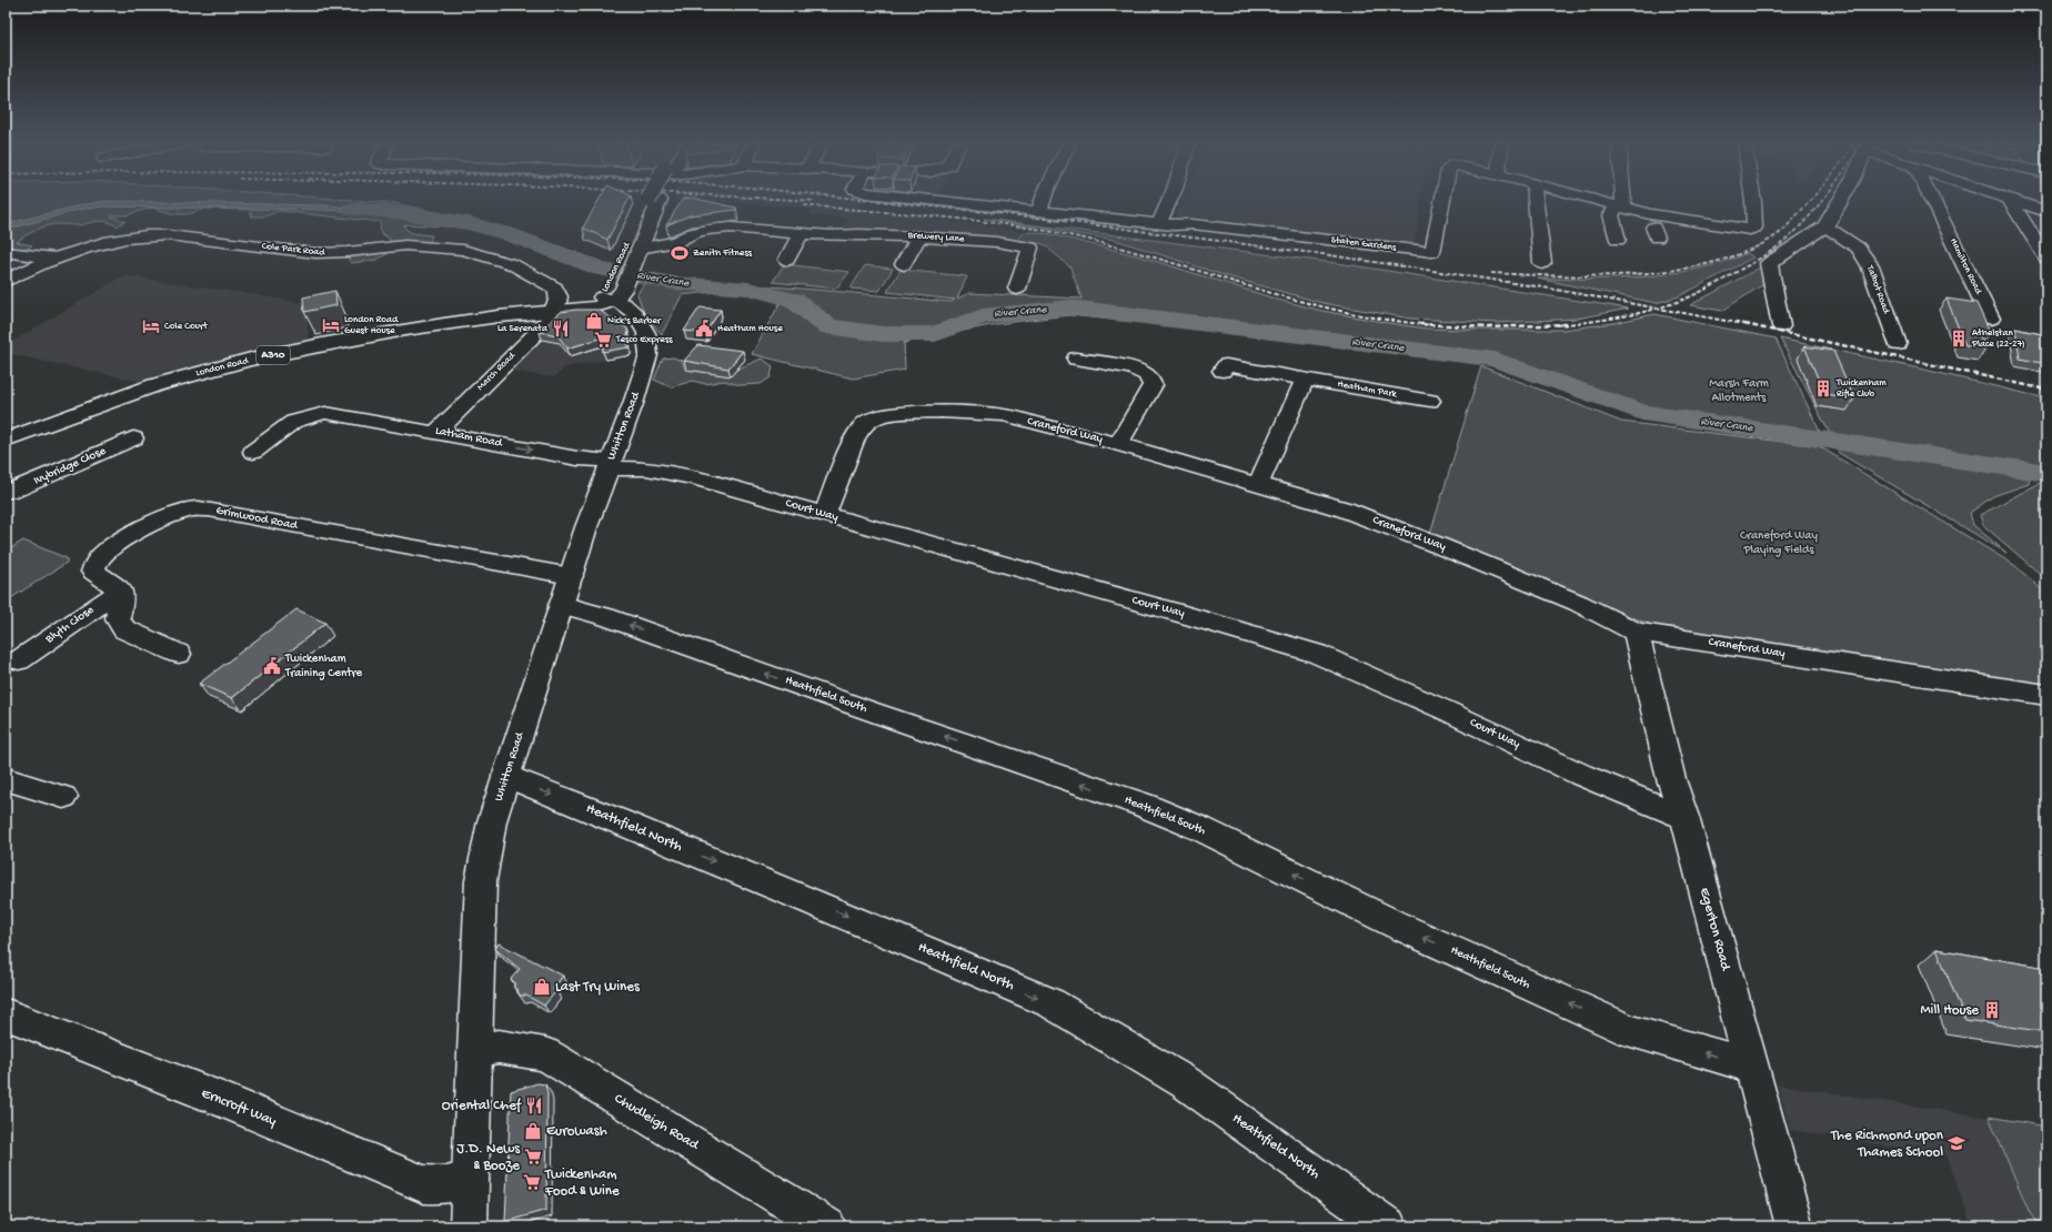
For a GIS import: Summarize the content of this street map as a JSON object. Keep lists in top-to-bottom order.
{
  "streets": {
    "street": [
      "Brewery Lane",
      "Staten Gardens",
      "Cole Park Road",
      "Hamilton Road",
      "London Road",
      "Talbot Road",
      "A310",
      "March Road",
      "Heatham Park",
      "Whitton Road",
      "Craneford Way",
      "Latham Road",
      "Ivybridge Close",
      "Court Way",
      "Grimwood Road",
      "Blyth Close",
      "Heathfield South",
      "Heathfield North",
      "Egerton Road",
      "Erncroft Way",
      "Chudleigh Road"
    ]
  },
  "crossings": [
    ["Brewery Lane", "London Road"],
    ["Cole Park Road", "London Road"],
    ["Cole Park Road", "March Road"],
    ["London Road", "March Road"],
    ["London Road", "Whitton Road"],
    ["March Road", "Latham Road"],
    ["Whitton Road", "Latham Road"],
    ["Whitton Road", "Court Way"],
    ["Whitton Road", "Grimwood Road"],
    ["Whitton Road", "Heathfield South"],
    ["Whitton Road", "Heathfield North"],
    ["Whitton Road", "Erncroft Way"],
    ["Whitton Road", "Chudleigh Road"],
    ["Craneford Way", "Court Way"],
    ["Craneford Way", "Egerton Road"],
    ["Latham Road", "Court Way"],
    ["Court Way", "Egerton Road"],
    ["Grimwood Road", "Blyth Close"],
    ["Heathfield South", "Egerton Road"]
  ],
  "one_way": ["Latham Road", "Heathfield South", "Heathfield North"],
  "water": ["River Crane"],
  "parks": ["Marsh Farm Allotments", "Craneford Way Playing Fields"],
  "places": {
    "sports": ["Zenith Fitness"],
    "shop": ["Nick's Barber", "Last Try Wines", "Eurowash"],
    "hotel": ["London Road Guest House", "Cole Court"],
    "restaurant": ["La Serenata", "Oriental Chef"],
    "public building": ["Heatham House", "Twickenham Training Centre"],
    "building": ["Athelstan Place (22-27)", "Twickenham Rifle Club", "Mill House"],
    "supermarket": ["Tesco Express", "J.D. News & Booze", "Twickenham Food & Wine"],
    "school or university": ["The Richmond upon Thames School"]
  }
}
